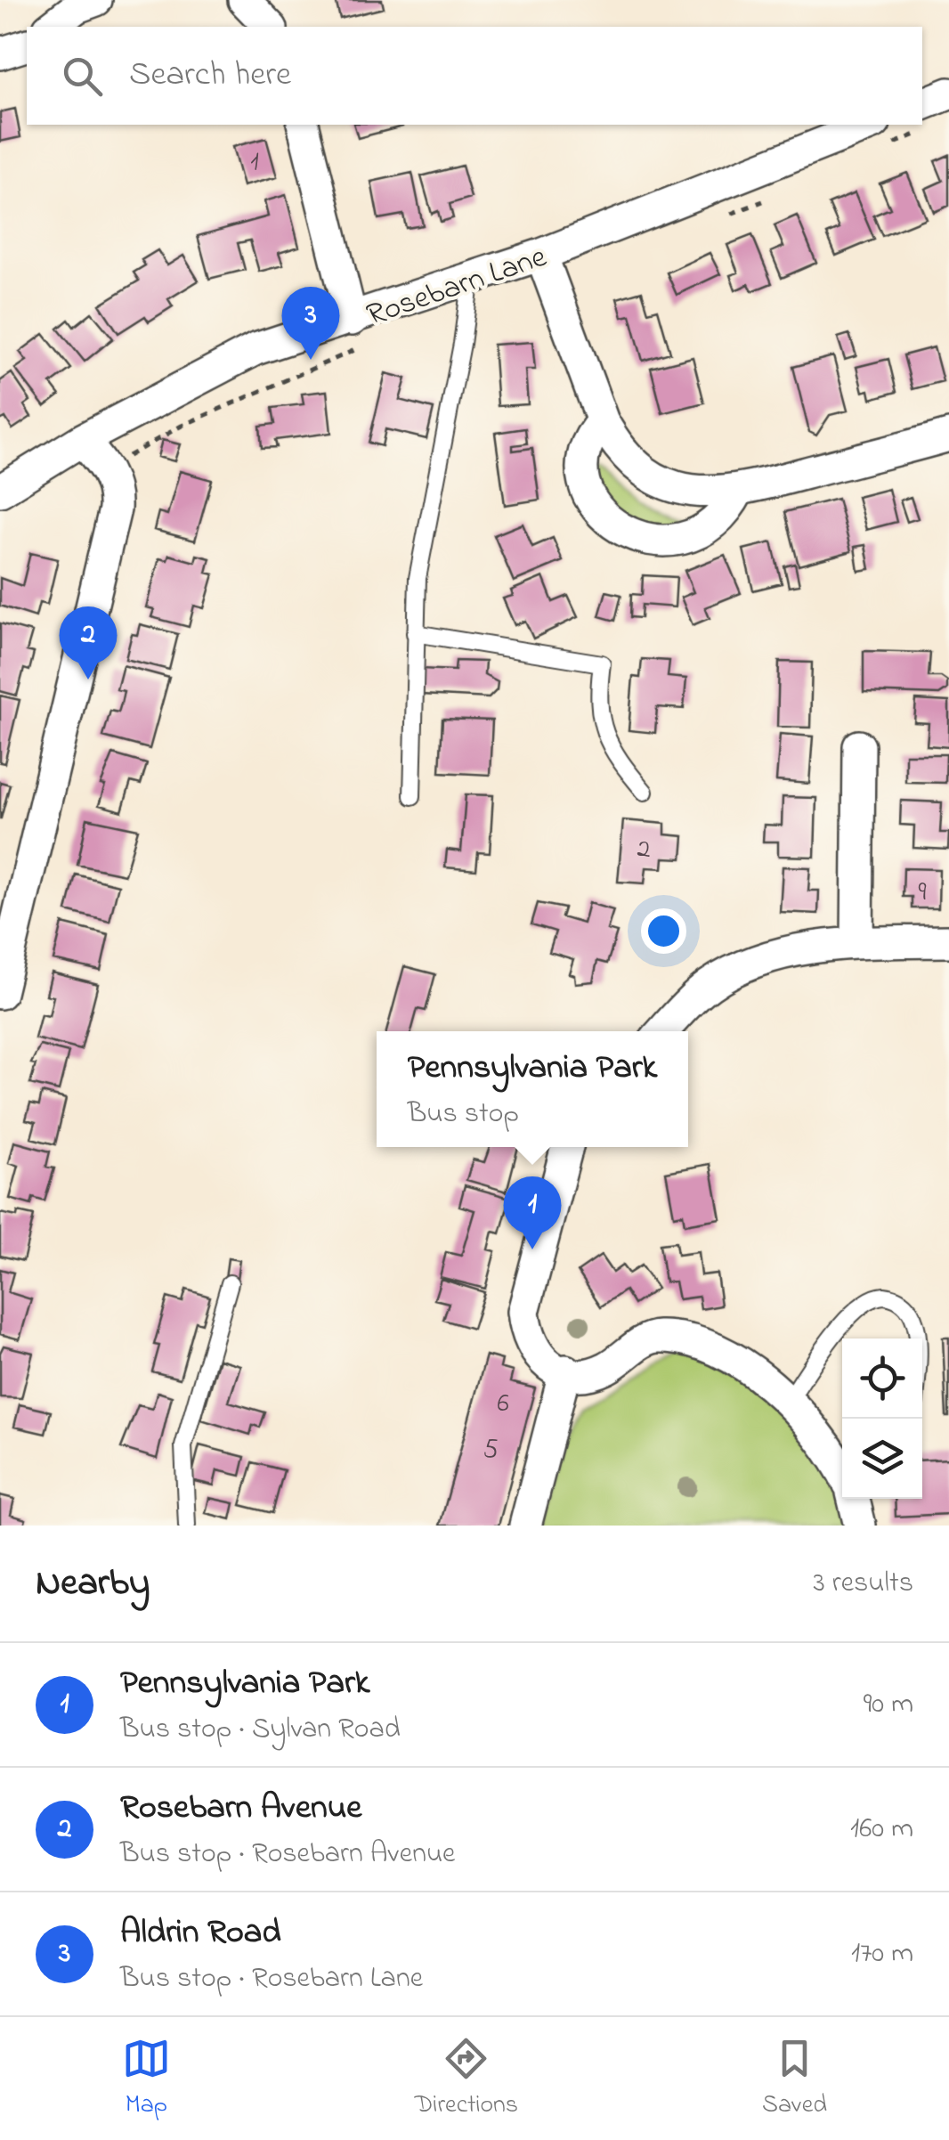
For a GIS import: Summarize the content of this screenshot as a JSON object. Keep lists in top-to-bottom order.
{
  "streets": {
    "street": ["Rosebarn Lane"]
  },
  "house_numbers": [
    "1",
    "2",
    "9",
    "6",
    "5"
  ],
  "page": {
    "search": "Search here",
    "pins": ["3", "2", "1"],
    "popup": ["Pennsylvania Park", "Bus stop"],
    "heading": ["Nearby", "3 results"],
    "list": [
      {
        "mark": "1",
        "name": "Pennsylvania Park",
        "note": "Bus stop · Sylvan Road",
        "value": "90 m"
      },
      {
        "mark": "2",
        "name": "Rosebarn Avenue",
        "note": "Bus stop · Rosebarn Avenue",
        "value": "160 m"
      },
      {
        "mark": "3",
        "name": "Aldrin Road",
        "note": "Bus stop · Rosebarn Lane",
        "value": "170 m"
      }
    ],
    "nav": ["Map", "Directions", "Saved"]
  }
}
